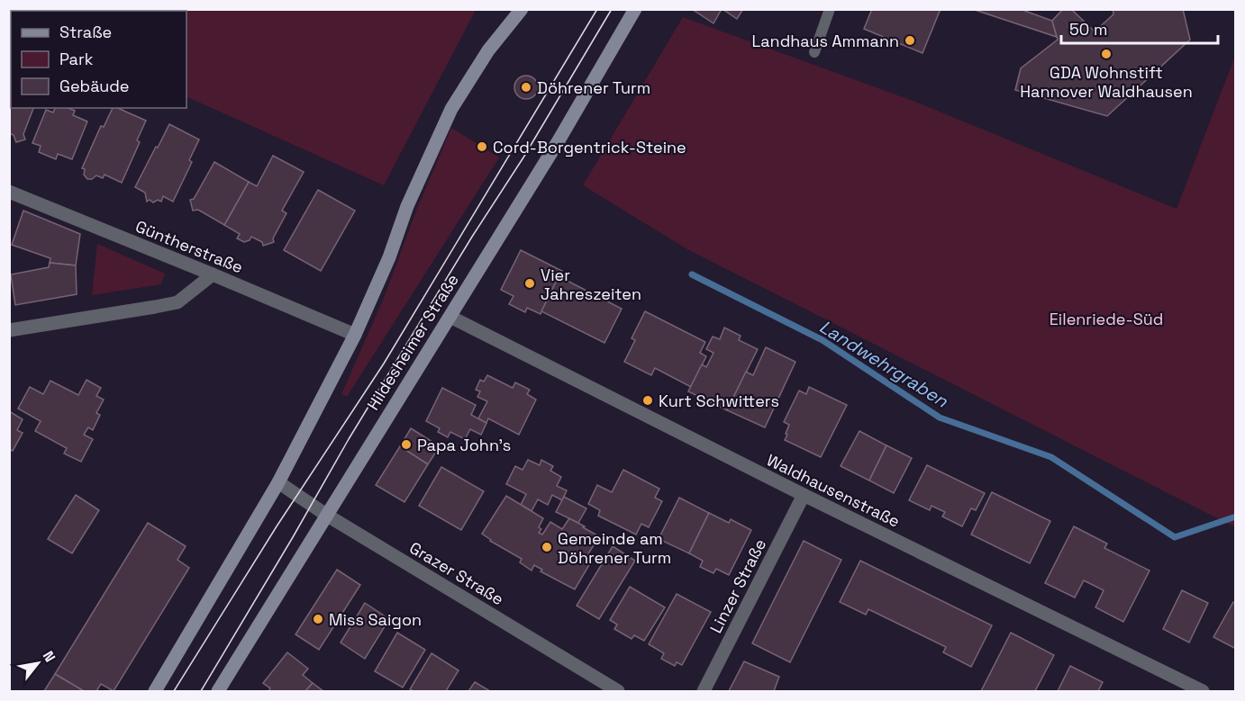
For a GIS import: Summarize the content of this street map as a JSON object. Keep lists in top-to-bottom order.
{
  "streets": {
    "main road": ["Hildesheimer Straße"],
    "street": [
      "Güntherstraße",
      "Waldhausenstraße",
      "Grazer Straße",
      "Linzer Straße"
    ]
  },
  "crossings": [
    ["Hildesheimer Straße", "Waldhausenstraße"],
    ["Hildesheimer Straße", "Grazer Straße"],
    ["Waldhausenstraße", "Linzer Straße"]
  ],
  "water": ["Landwehrgraben"],
  "parks": ["Eilenriede-Süd"],
  "places": [
    "Landhaus Ammann",
    "GDA Wohnstift Hannover Waldhausen",
    "Döhrener Turm",
    "Cord-Borgentrick-Steine",
    "Vier Jahreszeiten",
    "Kurt Schwitters",
    "Papa John's",
    "Gemeinde am Döhrener Turm",
    "Miss Saigon"
  ],
  "legend": ["Straße", "Park", "Gebäude"],
  "scale_bar": "50 m",
  "north": "top right"
}
